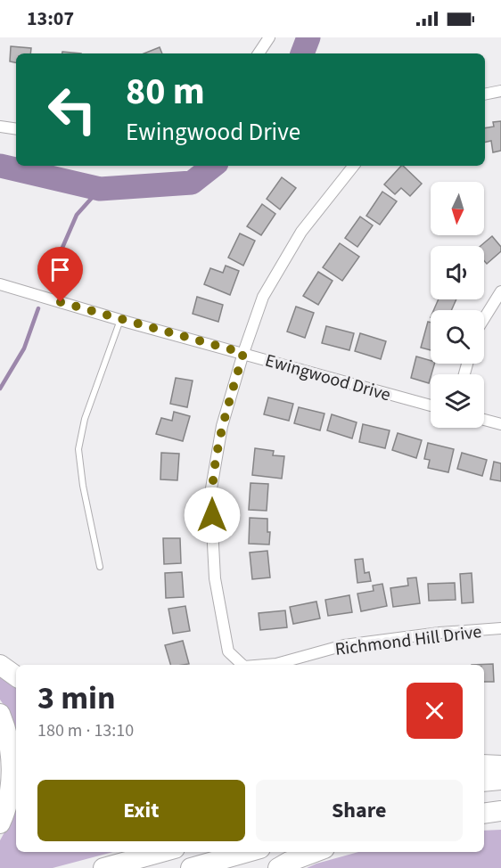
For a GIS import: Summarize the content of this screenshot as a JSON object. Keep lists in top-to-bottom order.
{
  "streets": {
    "street": ["Ewingwood Drive", "Richmond Hill Drive"]
  },
  "crossings": [
    ["Ewingwood Drive", "Richmond Hill Drive"]
  ],
  "north": "bottom",
  "page": {
    "status": "13:07",
    "turn": ["80 m", "Ewingwood Drive"],
    "heading": ["3 min", "180 m · 13:10"],
    "buttons": ["Exit", "Share"]
  }
}
